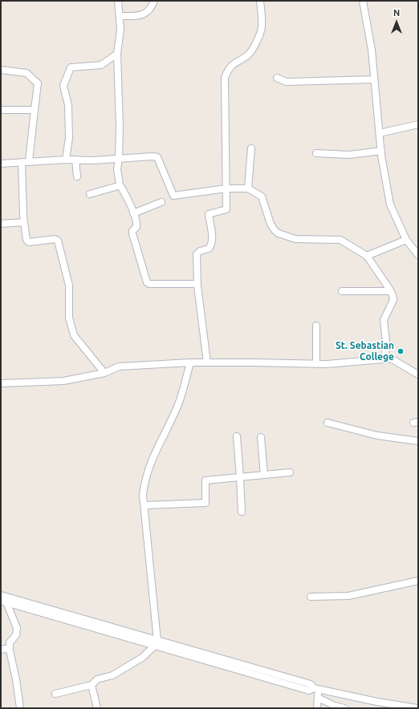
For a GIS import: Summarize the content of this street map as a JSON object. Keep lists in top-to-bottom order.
{
  "places": ["St. Sebastian College"],
  "north": "top"
}
